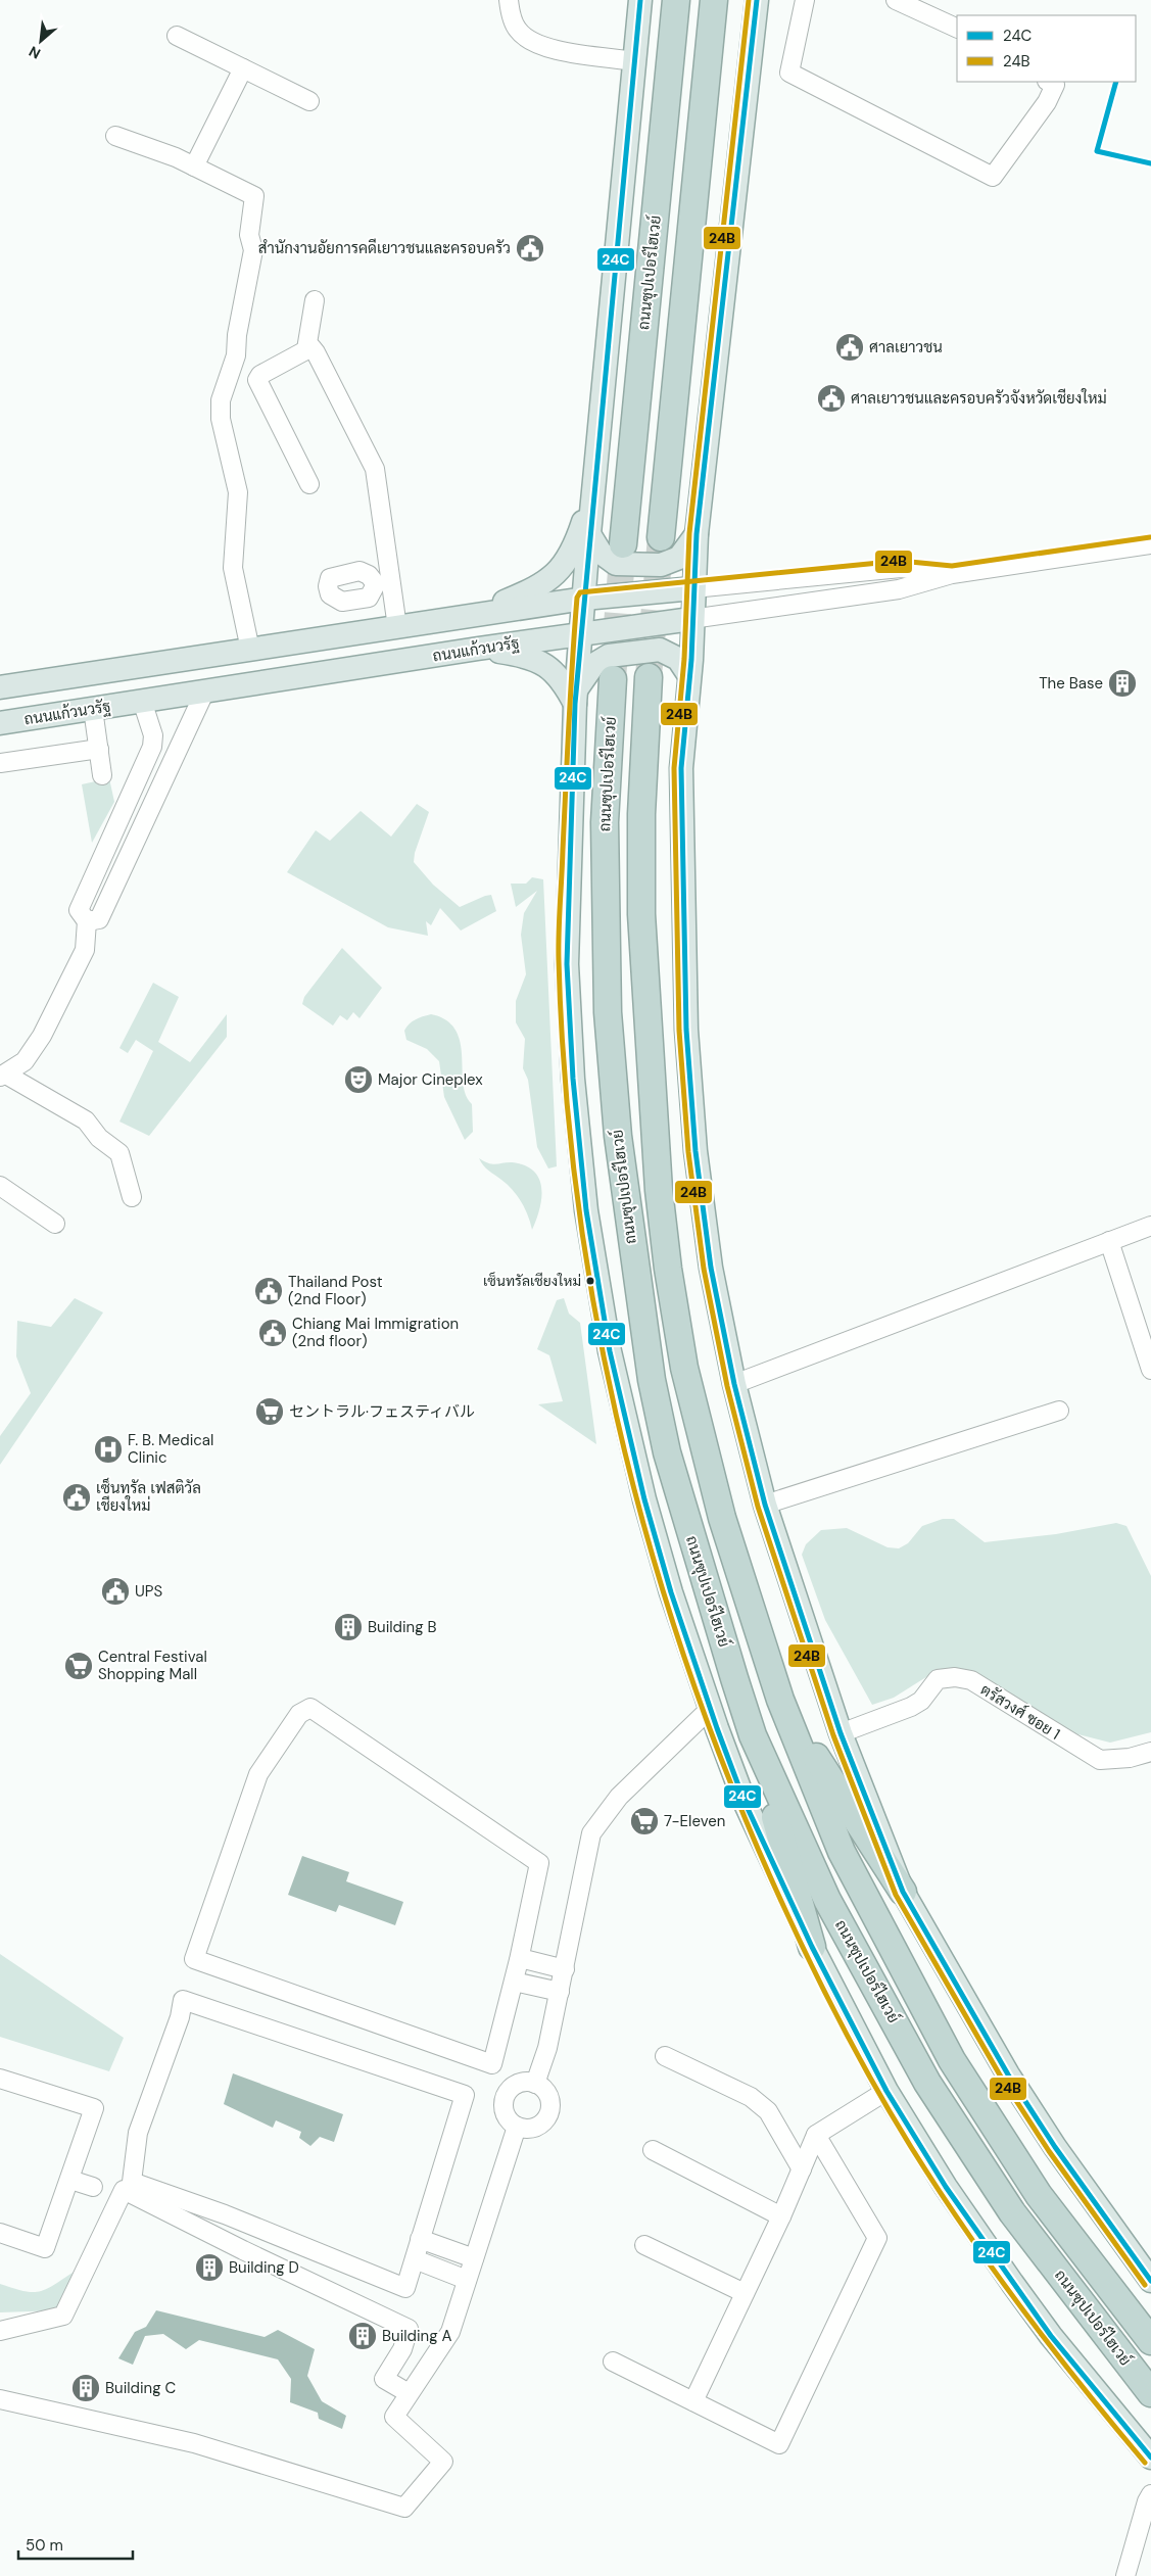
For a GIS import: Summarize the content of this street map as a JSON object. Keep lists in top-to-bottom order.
{
  "streets": {
    "highway": ["ถนนซุปเปอร์ไฮเวย์"],
    "main road": ["ถนนแก้วนวรัฐ"],
    "street": ["ตรัสวงศ์ ซอย 1"]
  },
  "places": {
    "public building": [
      "สำนักงานอัยการคดีเยาวชนและครอบครัว",
      "ศาลเยาวชน",
      "ศาลเยาวชนและครอบครัวจังหวัดเชียงใหม่",
      "Thailand Post (2nd Floor)",
      "Chiang Mai Immigration (2nd floor)",
      "เซ็นทรัล เฟสติวัล เชียงใหม่",
      "UPS"
    ],
    "building": [
      "The Base",
      "Building B",
      "Building D",
      "Building A",
      "Building C"
    ],
    "theatre": ["Major Cineplex"],
    "other": ["เซ็นทรัลเชียงใหม่"],
    "supermarket": ["セントラル·フェスティバル", "Central Festival Shopping Mall", "7-Eleven"],
    "hospital": ["F. B. Medical Clinic"]
  },
  "lines": ["transit line 24C", "transit line 24B"],
  "legend": ["24C", "24B"],
  "scale_bar": "50 m",
  "north": "bottom left"
}
